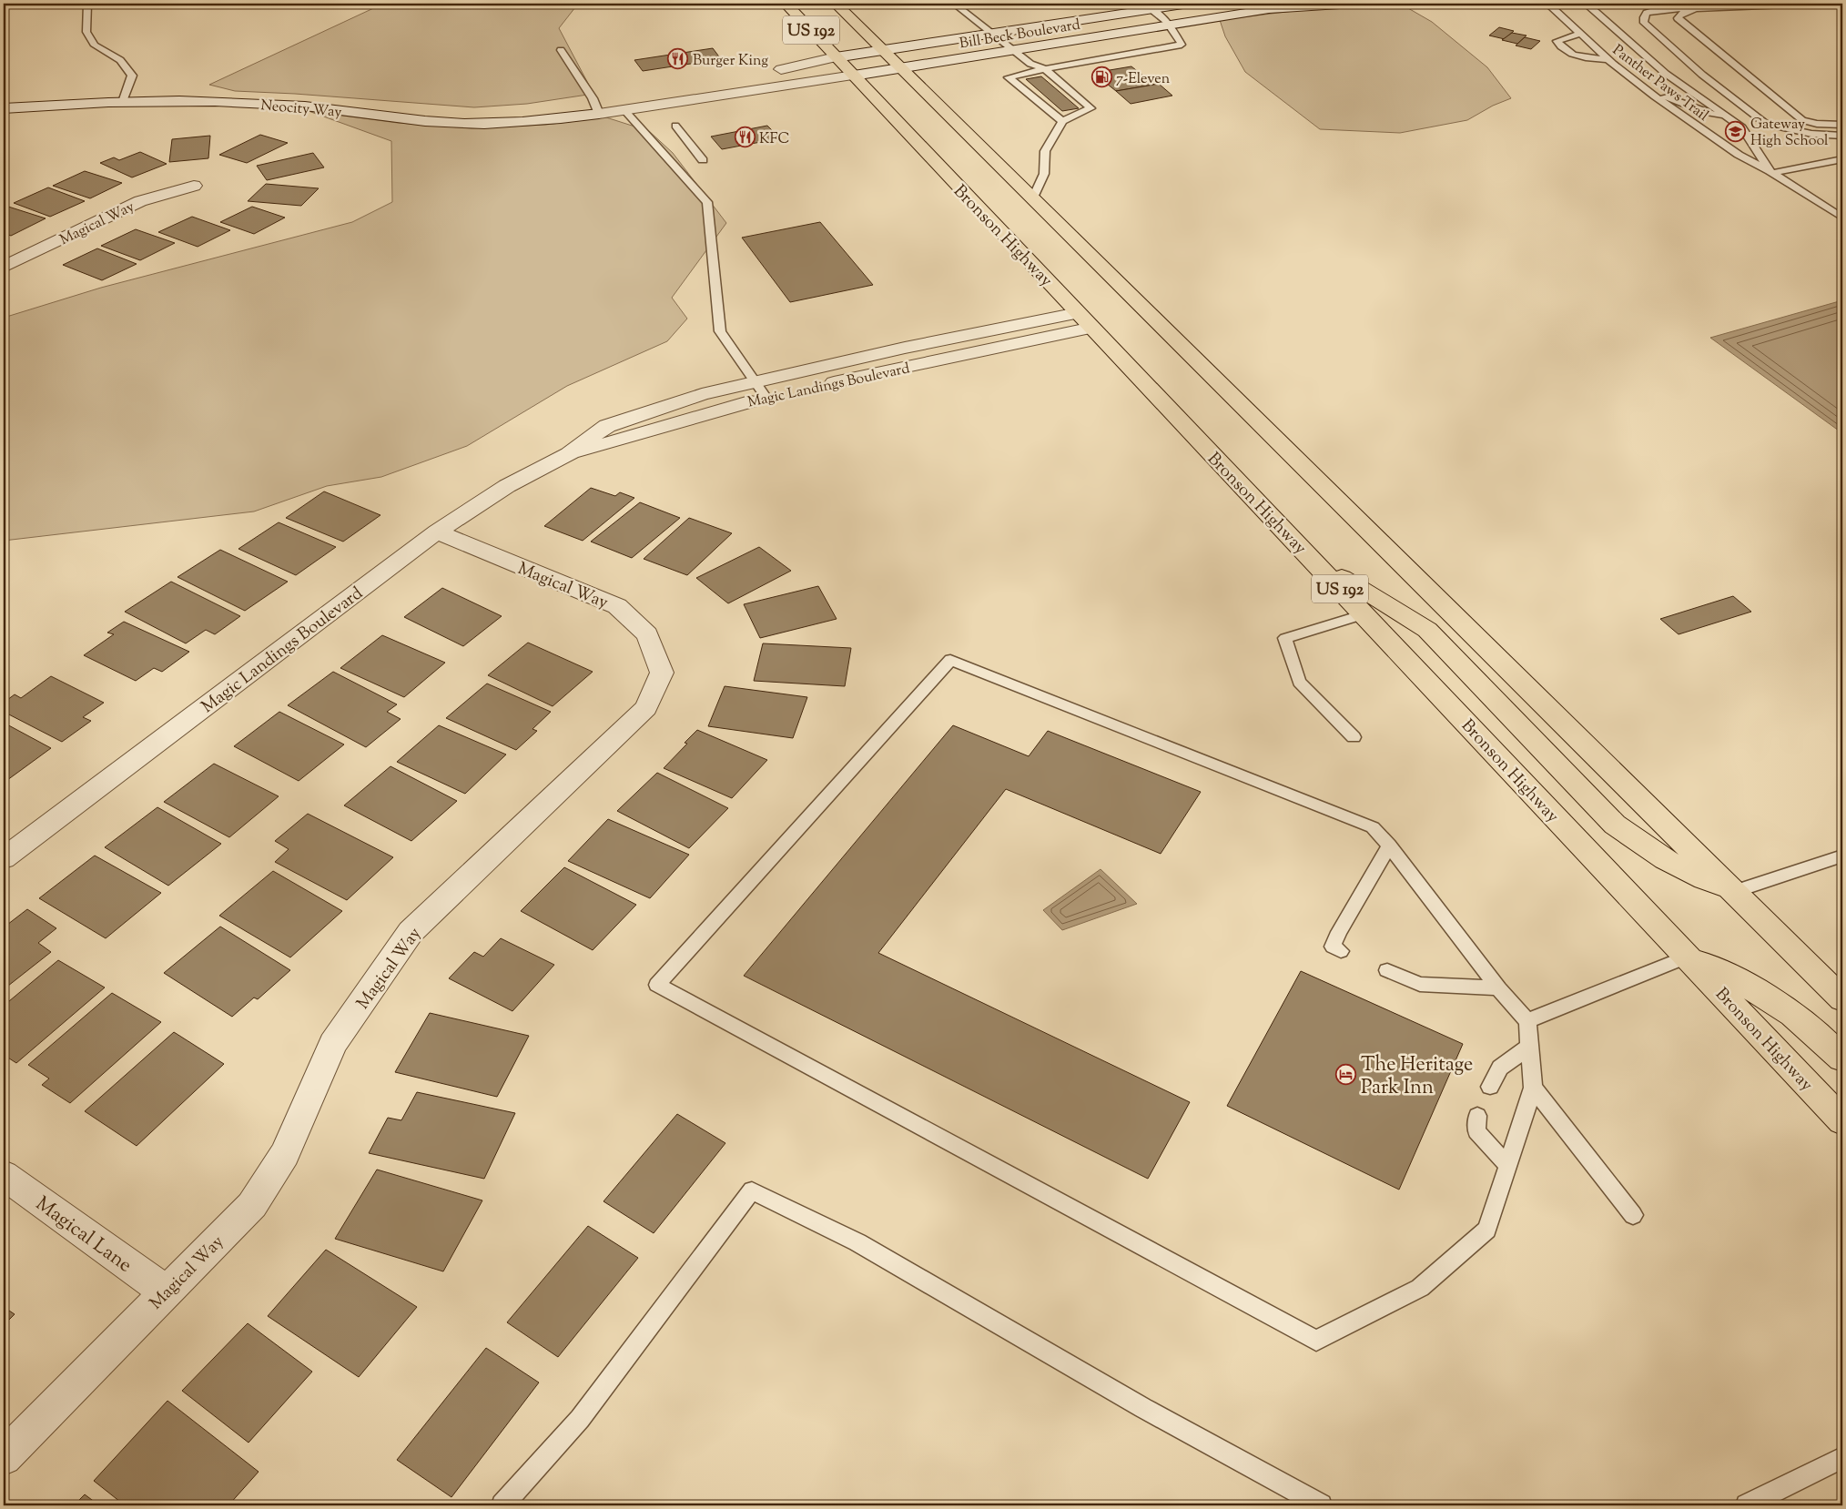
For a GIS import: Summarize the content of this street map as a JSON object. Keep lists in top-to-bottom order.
{
  "streets": {
    "highway": ["US 192", "Bronson Highway"],
    "street": [
      "Bill Beck Boulevard",
      "Neocity Way",
      "Magical Way",
      "Magic Landings Boulevard",
      "Magical Lane"
    ],
    "lane": ["Panther Paws Trail"]
  },
  "crossings": [
    ["US 192", "Bill Beck Boulevard"],
    ["Bill Beck Boulevard", "Neocity Way"],
    ["Bill Beck Boulevard", "Bronson Highway"],
    ["Magical Way", "Magic Landings Boulevard"],
    ["Magical Way", "Magical Lane"],
    ["Bronson Highway", "Magic Landings Boulevard"]
  ],
  "places": {
    "restaurant": ["Burger King", "KFC"],
    "fuel station": ["7-Eleven"],
    "school or university": ["Gateway High School"],
    "hotel": ["The Heritage Park Inn"]
  }
}
